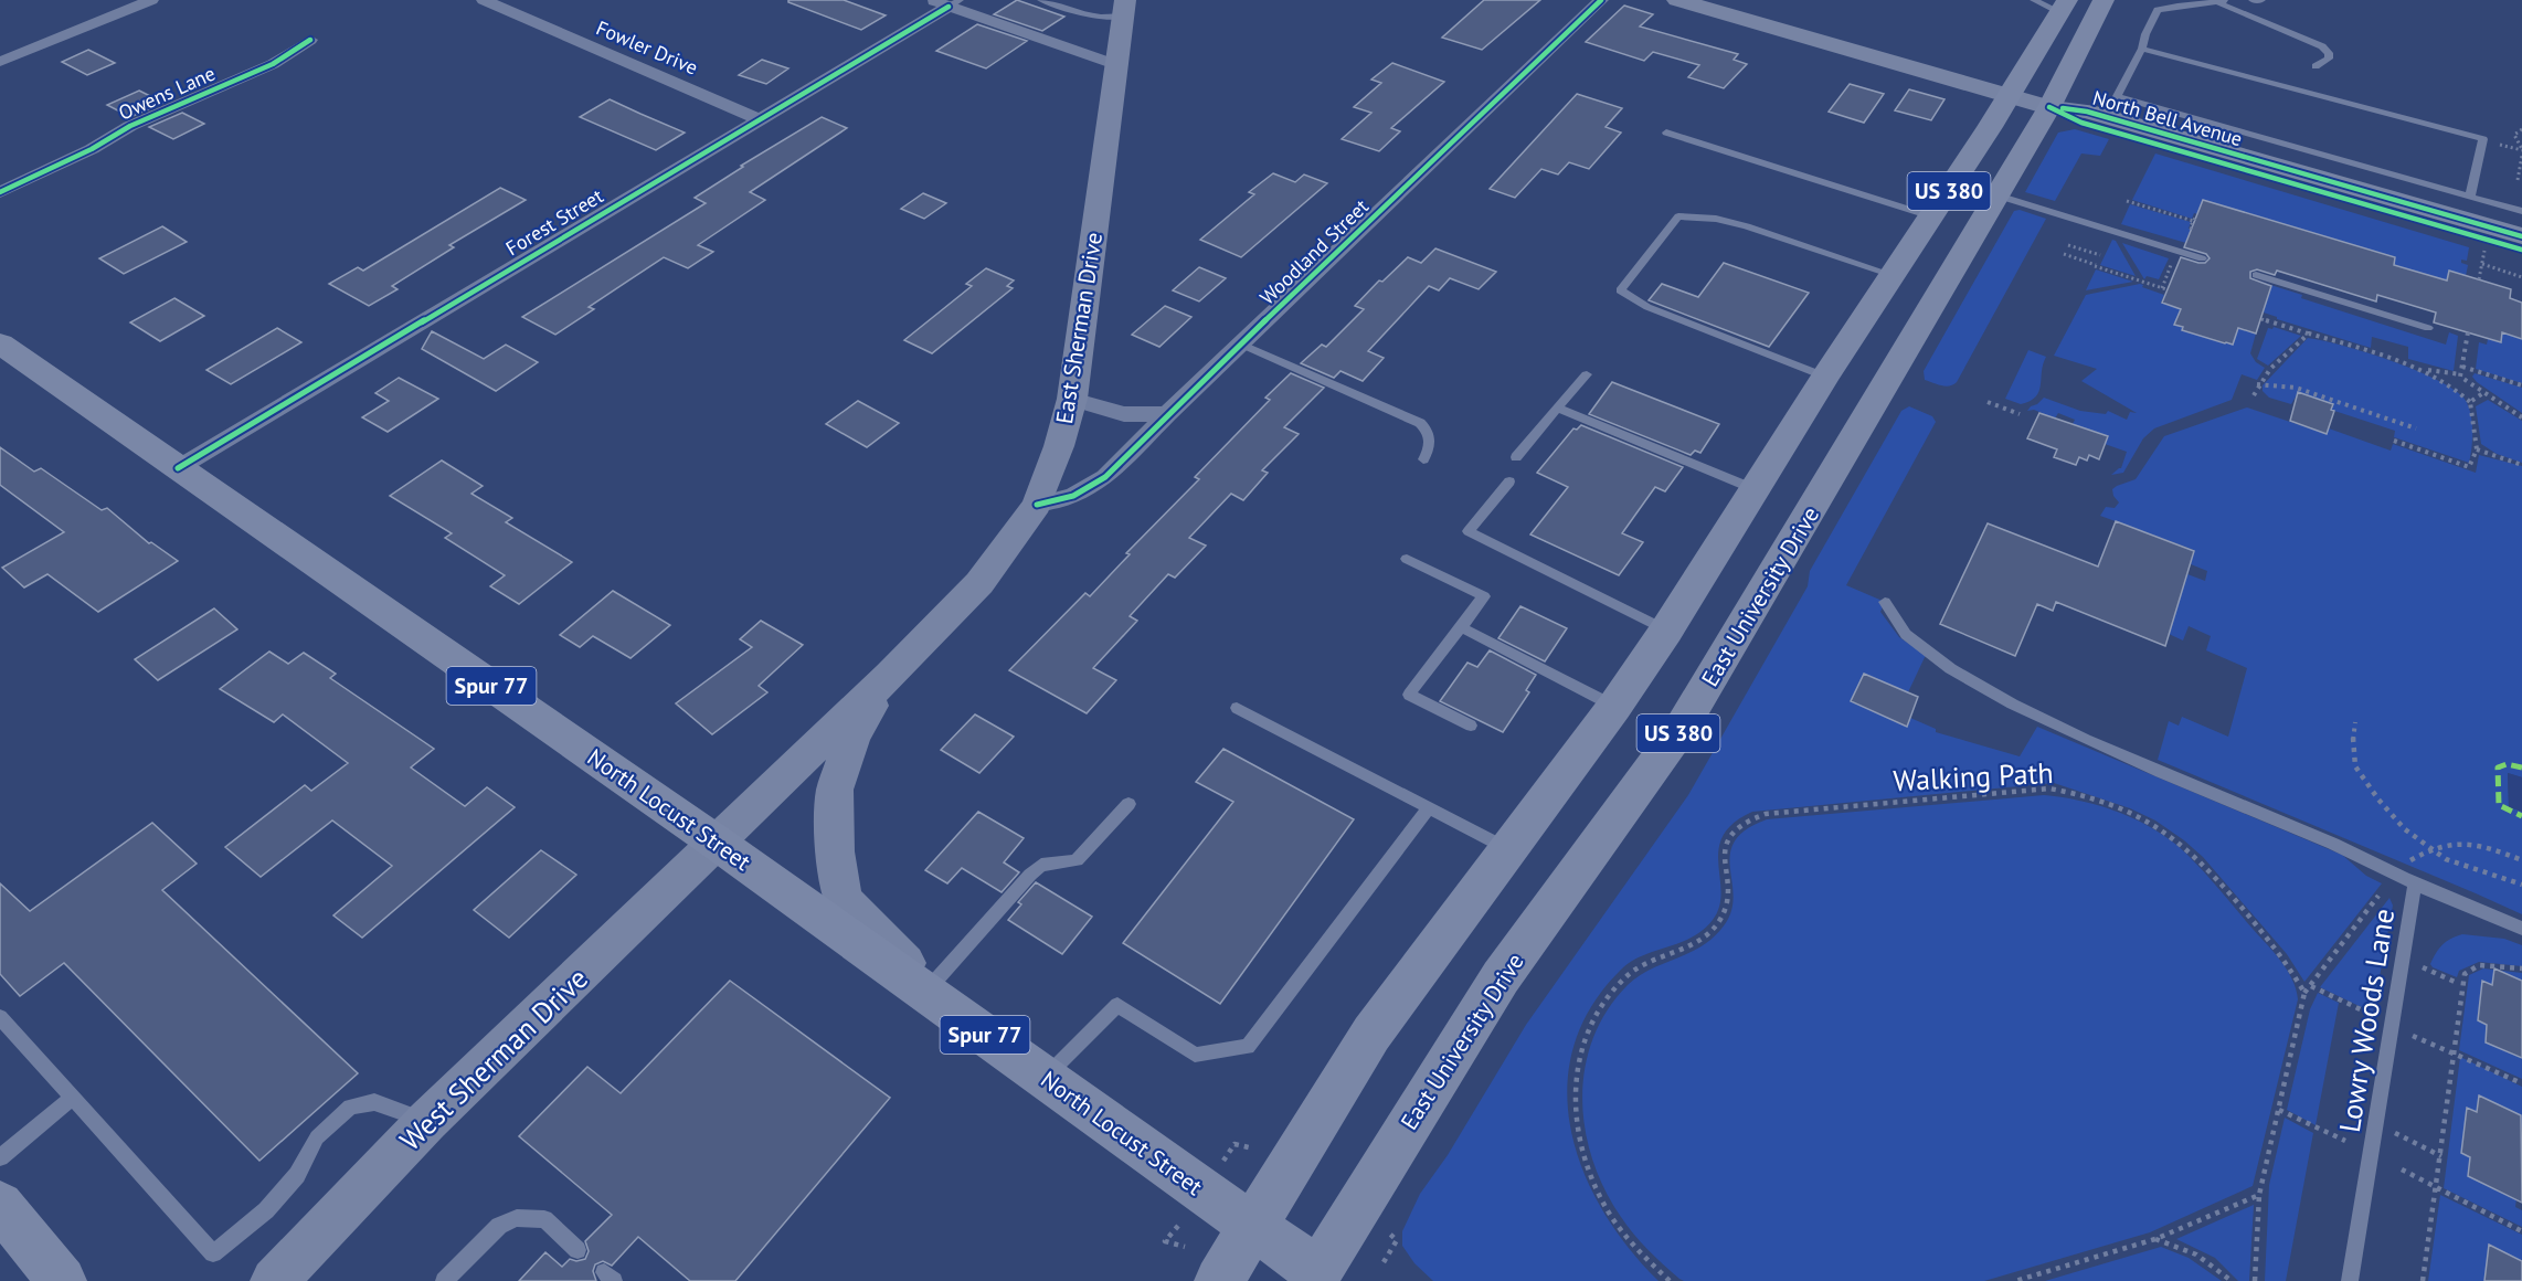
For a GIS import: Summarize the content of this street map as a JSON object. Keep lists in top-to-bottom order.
{
  "streets": {
    "main road": [
      "North Bell Avenue",
      "US 380",
      "East Sherman Drive",
      "East University Drive",
      "Spur 77",
      "North Locust Street",
      "West Sherman Drive"
    ],
    "street": [
      "Fowler Drive",
      "Owens Lane",
      "Forest Street",
      "Woodland Street"
    ],
    "lane": ["Lowry Woods Lane"],
    "path": ["Walking Path"]
  },
  "crossings": [
    ["Fowler Drive", "Forest Street"],
    ["North Bell Avenue", "US 380"],
    ["North Bell Avenue", "East University Drive"],
    ["US 380", "North Locust Street"],
    ["Forest Street", "North Locust Street"],
    ["Woodland Street", "East Sherman Drive"],
    ["East Sherman Drive", "North Locust Street"],
    ["East Sherman Drive", "West Sherman Drive"],
    ["East University Drive", "North Locust Street"],
    ["North Locust Street", "West Sherman Drive"]
  ]
}
